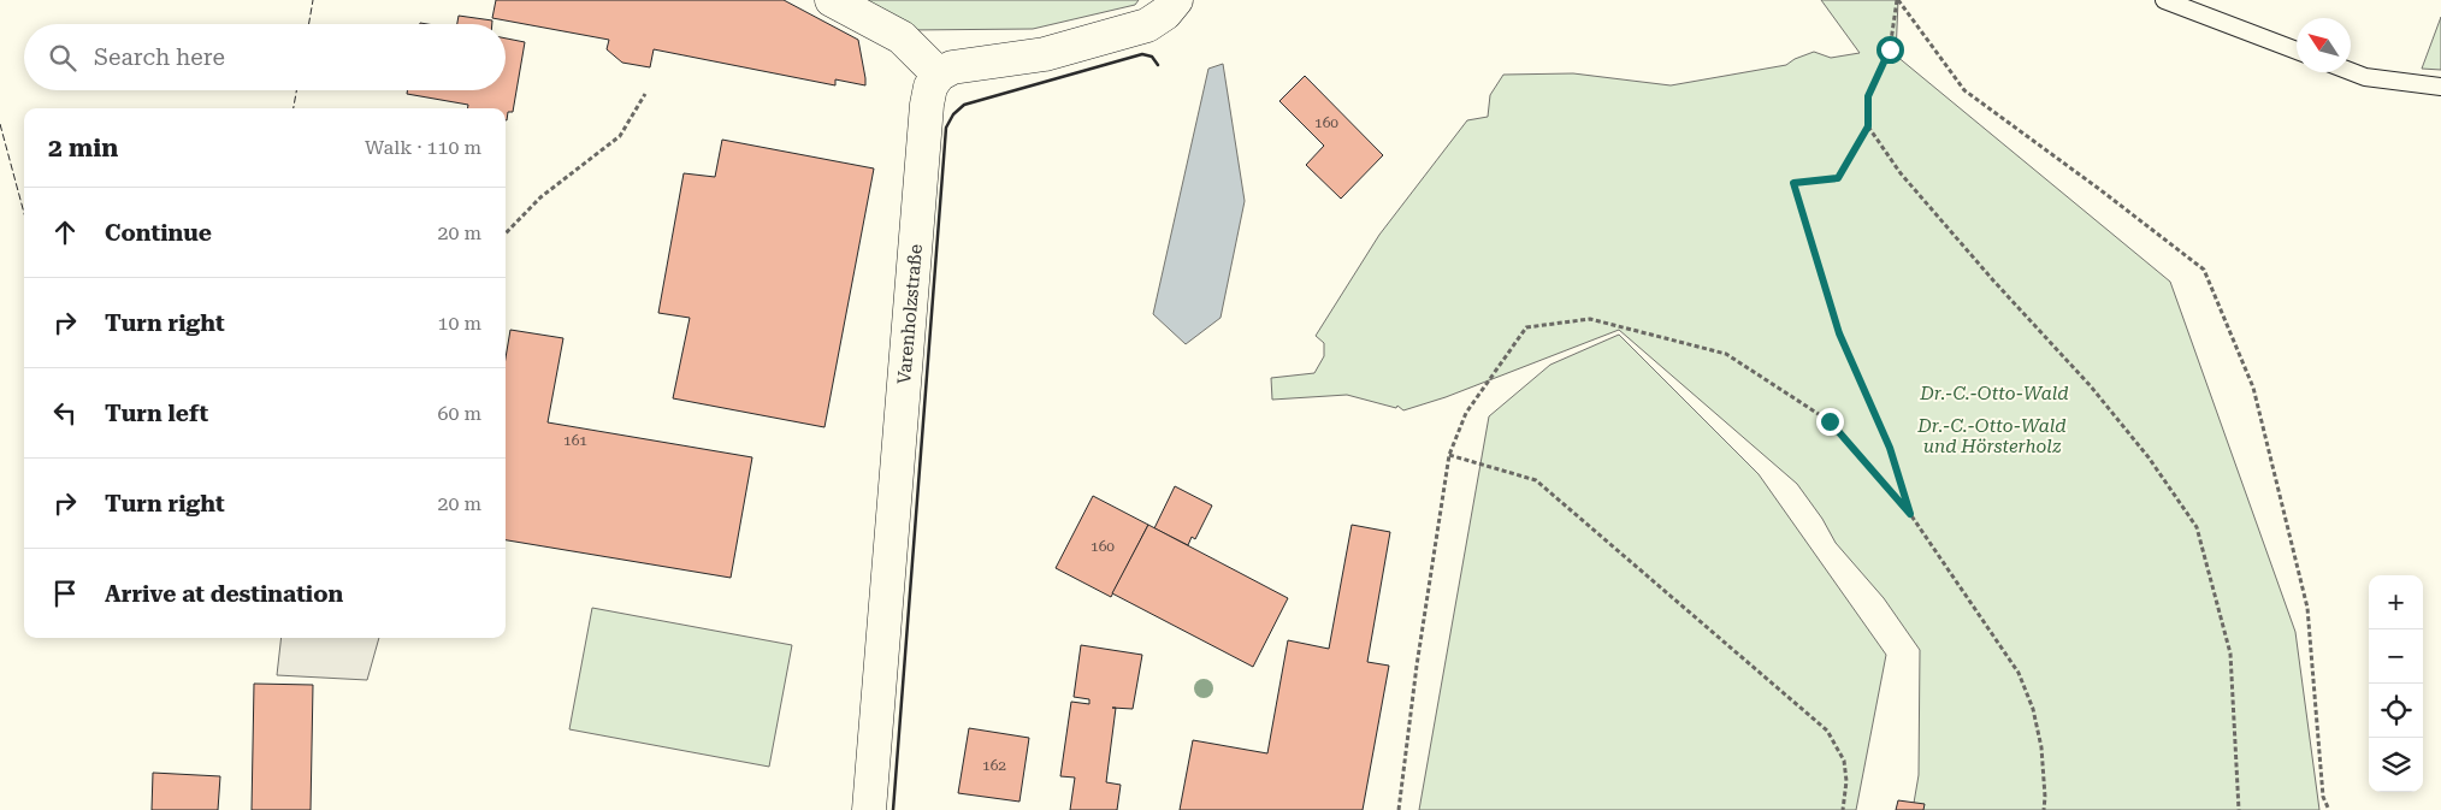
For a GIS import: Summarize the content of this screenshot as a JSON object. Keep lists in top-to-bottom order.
{
  "streets": {
    "street": ["Varenholzstraße"]
  },
  "parks": ["Dr.-C.-Otto-Wald", "Dr.-C.-Otto-Wald und Hörsterholz"],
  "house_numbers": [
    "160",
    "161",
    "160",
    "162"
  ],
  "north": "top left",
  "page": {
    "search": "Search here",
    "heading": ["2 min", "Walk · 110 m"],
    "list": [
      ["Continue", "20 m"],
      ["Turn right", "10 m"],
      ["Turn left", "60 m"],
      ["Turn right", "20 m"],
      "Arrive at destination"
    ],
    "map_buttons": ["+", "−"]
  }
}
